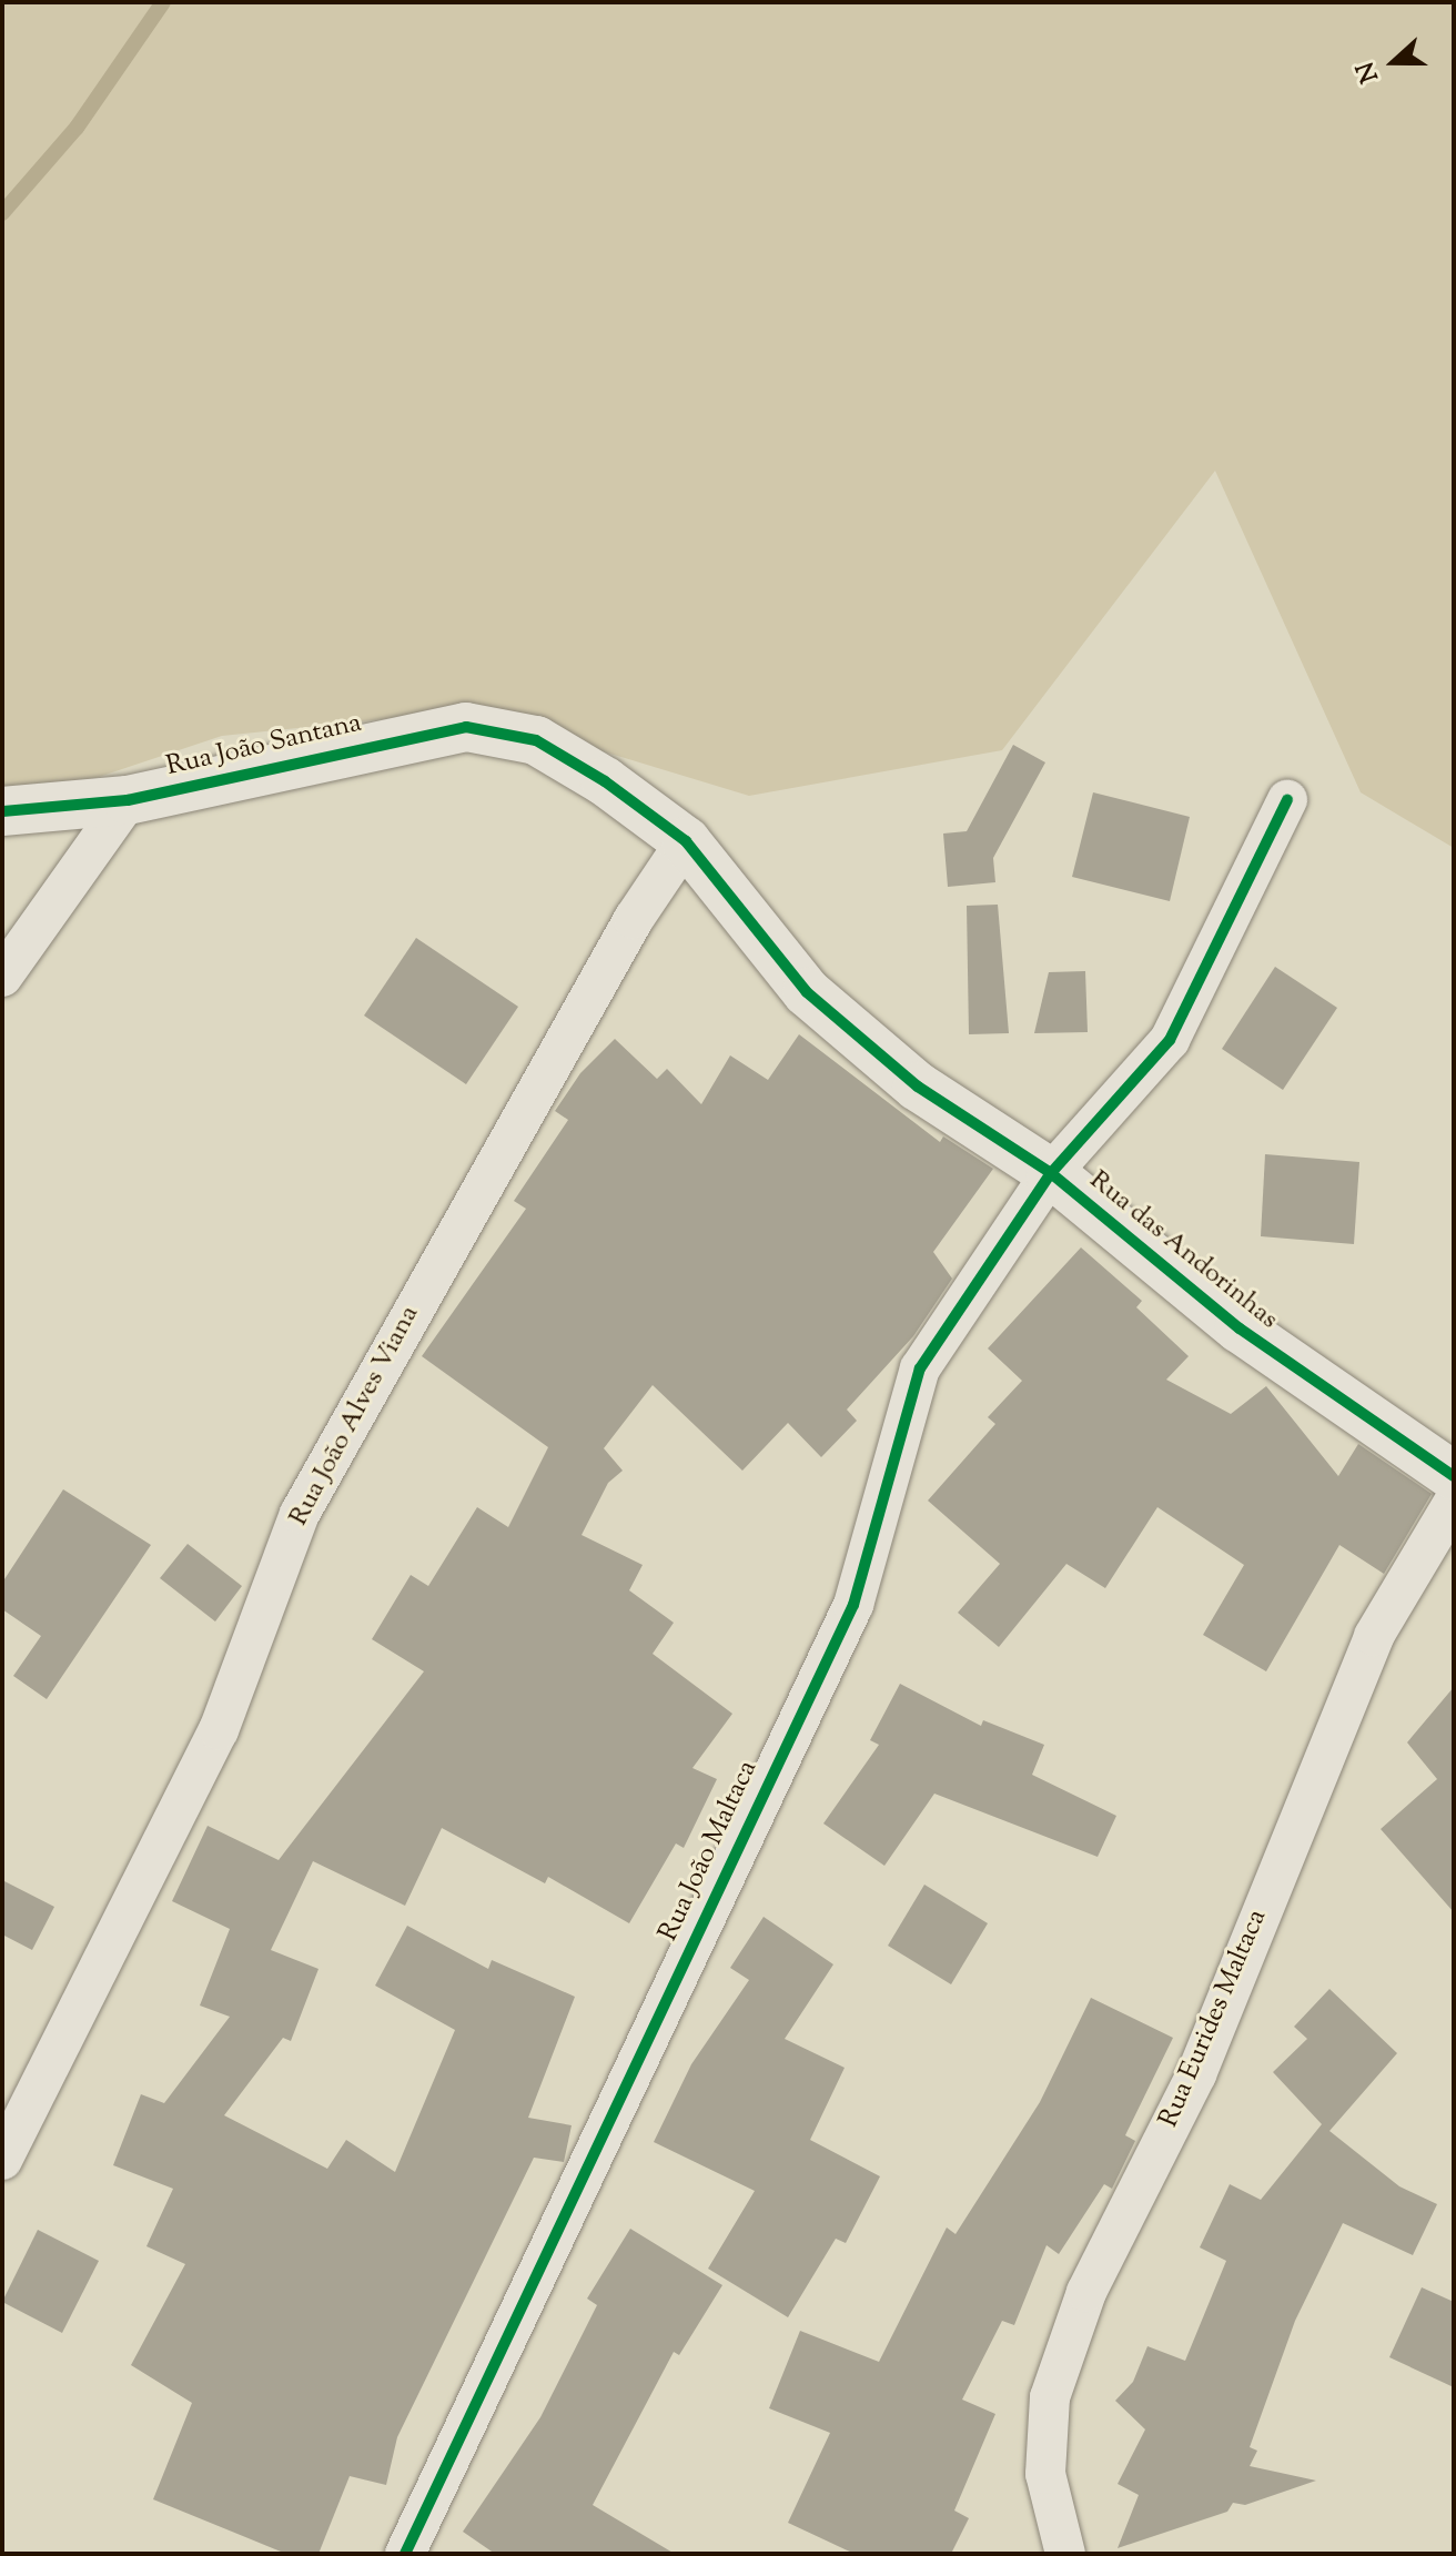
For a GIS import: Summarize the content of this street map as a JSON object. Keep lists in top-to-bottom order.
{
  "streets": {
    "street": [
      "Rua João Santana",
      "Rua das Andorinhas",
      "Rua João Alves Viana",
      "Rua João Maltaca",
      "Rua Eurides Maltaca"
    ]
  },
  "crossings": [
    ["Rua João Santana", "Rua das Andorinhas"],
    ["Rua das Andorinhas", "Rua João Alves Viana"],
    ["Rua das Andorinhas", "Rua João Maltaca"]
  ],
  "north": "left"
}
